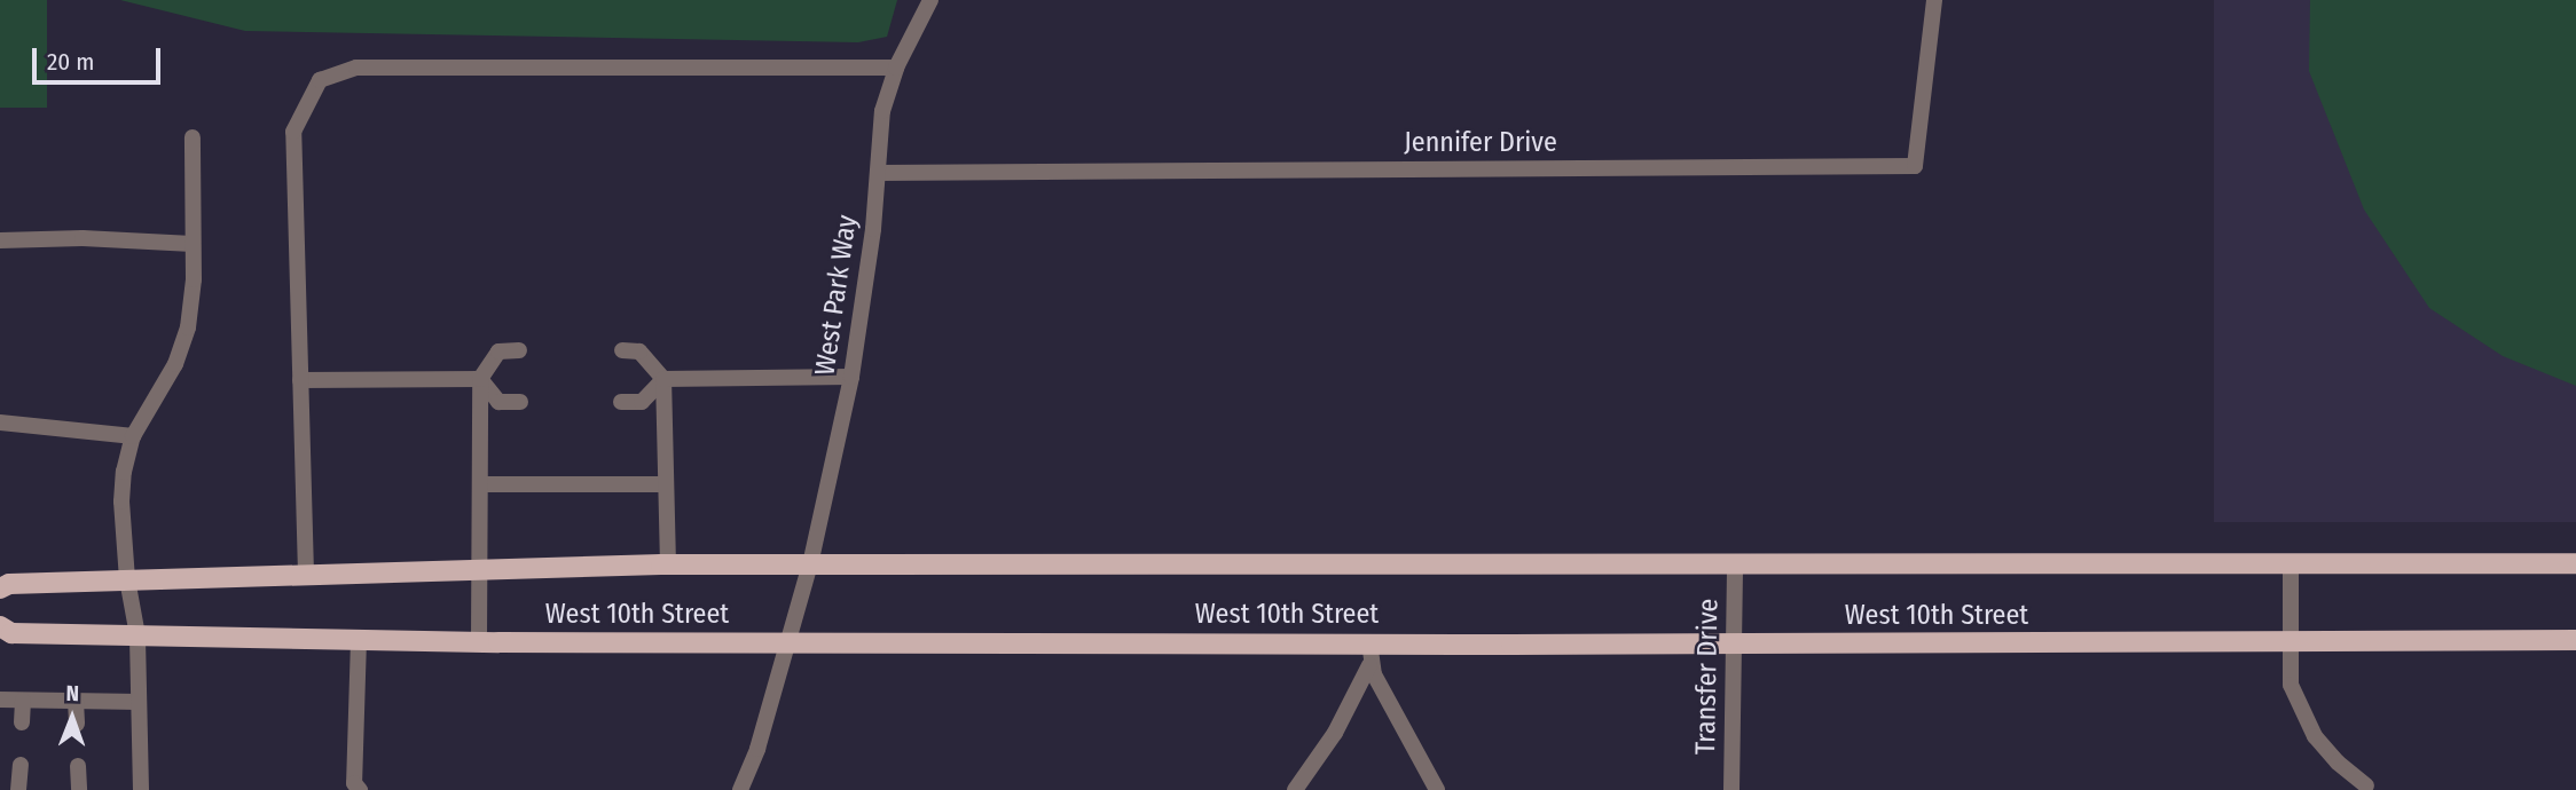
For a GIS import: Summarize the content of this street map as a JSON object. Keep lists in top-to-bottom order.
{
  "streets": {
    "main road": ["West 10th Street"],
    "street": ["Jennifer Drive", "West Park Way", "Transfer Drive"]
  },
  "crossings": [
    ["Jennifer Drive", "West Park Way"],
    ["West Park Way", "West 10th Street"],
    ["West 10th Street", "Transfer Drive"]
  ],
  "scale_bar": "20 m",
  "north": "top"
}
